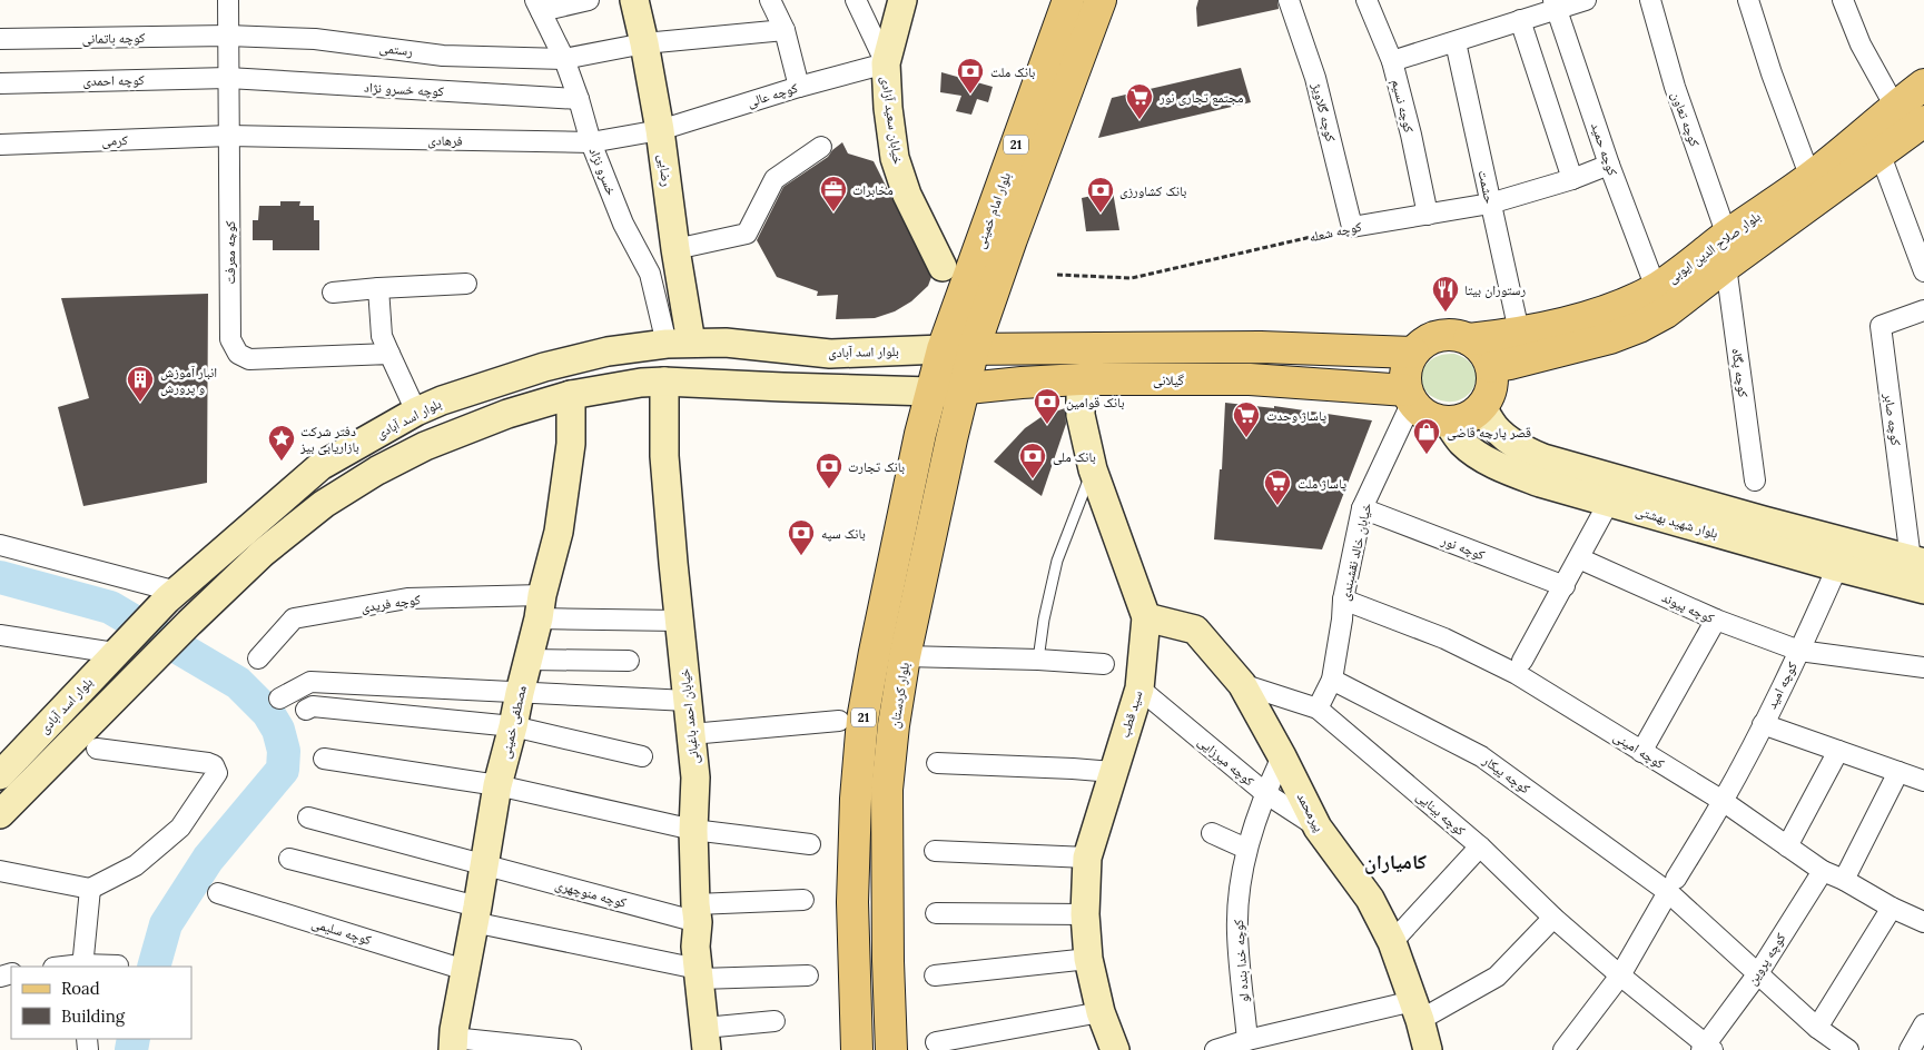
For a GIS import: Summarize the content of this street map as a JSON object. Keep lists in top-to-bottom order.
{
  "streets": {
    "main road": [
      "21",
      "بلوار امام خمینی",
      "بلوار صلاح الدین ایوبی",
      "گیلانی",
      "بلوار کردستان"
    ],
    "street": [
      "کوچه باتمانی",
      "رستمی",
      "کوچه احمدی",
      "کوچه خسرو نژاد",
      "کوچه عالی",
      "کوچه نسیم",
      "کوچه گلاویژ",
      "کوچه تعاون",
      "خیابان سعید آزادی",
      "کرمی",
      "فرهادی",
      "کوچه حمید",
      "رضایی",
      "خسرو نژاد",
      "حشمت",
      "کوچه شعله",
      "کوچه معرفت",
      "بلوار اسد آبادی",
      "کوچه پگاه",
      "کوچه صابر",
      "بلوار شهید بهشتی",
      "کوچه نور",
      "خیابان خالد نقشبندی",
      "کوچه فریدی",
      "کوچه پیوند",
      "کوچه امید",
      "سید قطب",
      "خیابان احمد باغبانی",
      "مصطفی خمینی",
      "کوچه امینی",
      "کوچه میرزایی",
      "کوچه پیکار",
      "پیرمحمد",
      "کوچه بینایی",
      "کوچه منوچهری",
      "کوچه سلیمی",
      "کوچه پروین",
      "کوچه خدا بنده لو"
    ]
  },
  "crossings": [
    ["کوچه باتمانی", "رستمی"],
    ["کوچه باتمانی", "کوچه معرفت"],
    ["رستمی", "رضایی"],
    ["رستمی", "خسرو نژاد"],
    ["رستمی", "کوچه معرفت"],
    ["کوچه احمدی", "کوچه خسرو نژاد"],
    ["کوچه احمدی", "کوچه معرفت"],
    ["کوچه خسرو نژاد", "خسرو نژاد"],
    ["کوچه خسرو نژاد", "کوچه معرفت"],
    ["کوچه عالی", "خیابان سعید آزادی"],
    ["کوچه عالی", "فرهادی"],
    ["کوچه عالی", "رضایی"],
    ["کوچه نسیم", "کوچه شعله"],
    ["کوچه گلاویژ", "کوچه شعله"],
    ["کوچه تعاون", "بلوار صلاح الدین ایوبی"],
    ["کرمی", "فرهادی"],
    ["کرمی", "کوچه معرفت"],
    ["فرهادی", "رضایی"],
    ["فرهادی", "خسرو نژاد"],
    ["فرهادی", "کوچه معرفت"],
    ["21", "بلوار امام خمینی"],
    ["21", "گیلانی"],
    ["کوچه حمید", "کوچه شعله"],
    ["کوچه حمید", "بلوار صلاح الدین ایوبی"],
    ["رضایی", "خسرو نژاد"],
    ["رضایی", "بلوار اسد آبادی"],
    ["خسرو نژاد", "بلوار اسد آبادی"],
    ["حشمت", "کوچه شعله"],
    ["حشمت", "بلوار صلاح الدین ایوبی"],
    ["بلوار امام خمینی", "بلوار اسد آبادی"],
    ["بلوار امام خمینی", "گیلانی"],
    ["بلوار امام خمینی", "بلوار کردستان"],
    ["بلوار صلاح الدین ایوبی", "کوچه پگاه"],
    ["بلوار صلاح الدین ایوبی", "گیلانی"],
    ["بلوار صلاح الدین ایوبی", "بلوار شهید بهشتی"],
    ["بلوار صلاح الدین ایوبی", "خیابان خالد نقشبندی"],
    ["گیلانی", "بلوار شهید بهشتی"],
    ["گیلانی", "خیابان خالد نقشبندی"],
    ["گیلانی", "بلوار کردستان"],
    ["گیلانی", "سید قطب"],
    ["کوچه صابر", "بلوار شهید بهشتی"],
    ["بلوار شهید بهشتی", "خیابان خالد نقشبندی"],
    ["بلوار شهید بهشتی", "کوچه امید"],
    ["کوچه نور", "خیابان خالد نقشبندی"],
    ["خیابان خالد نقشبندی", "کوچه امینی"],
    ["خیابان خالد نقشبندی", "کوچه پیکار"],
    ["خیابان خالد نقشبندی", "کوچه بینایی"],
    ["کوچه فریدی", "خیابان احمد باغبانی"],
    ["کوچه فریدی", "مصطفی خمینی"],
    ["کوچه پیوند", "کوچه امید"],
    ["کوچه امید", "کوچه امینی"],
    ["کوچه امید", "کوچه پیکار"],
    ["کوچه امید", "کوچه بینایی"],
    ["سید قطب", "کوچه میرزایی"],
    ["سید قطب", "پیرمحمد"],
    ["خیابان احمد باغبانی", "کوچه منوچهری"],
    ["مصطفی خمینی", "کوچه منوچهری"],
    ["مصطفی خمینی", "کوچه سلیمی"],
    ["کوچه امینی", "کوچه پروین"],
    ["کوچه میرزایی", "پیرمحمد"],
    ["کوچه میرزایی", "کوچه خدا بنده لو"],
    ["کوچه پیکار", "کوچه پروین"],
    ["پیرمحمد", "کوچه بینایی"],
    ["پیرمحمد", "کوچه خدا بنده لو"],
    ["کوچه بینایی", "کوچه پروین"]
  ],
  "districts": ["کامیاران"],
  "places": {
    "bank": [
      "بانک ملت",
      "بانک کشاورزی",
      "بانک قوامین",
      "بانک ملی",
      "بانک تجارت",
      "بانک سپه"
    ],
    "supermarket": ["مجتمع تجاری نور", "پاساژ وحدت", "پاساژ ملت"],
    "office": ["مخابرات"],
    "restaurant": ["رستوران بیتا"],
    "building": ["انبار آموزش و پرورش"],
    "shop": ["قصر پارچه قاضی"],
    "place": ["دفتر شرکت بازاریابی بیز"]
  },
  "legend": ["Road", "Building"]
}
